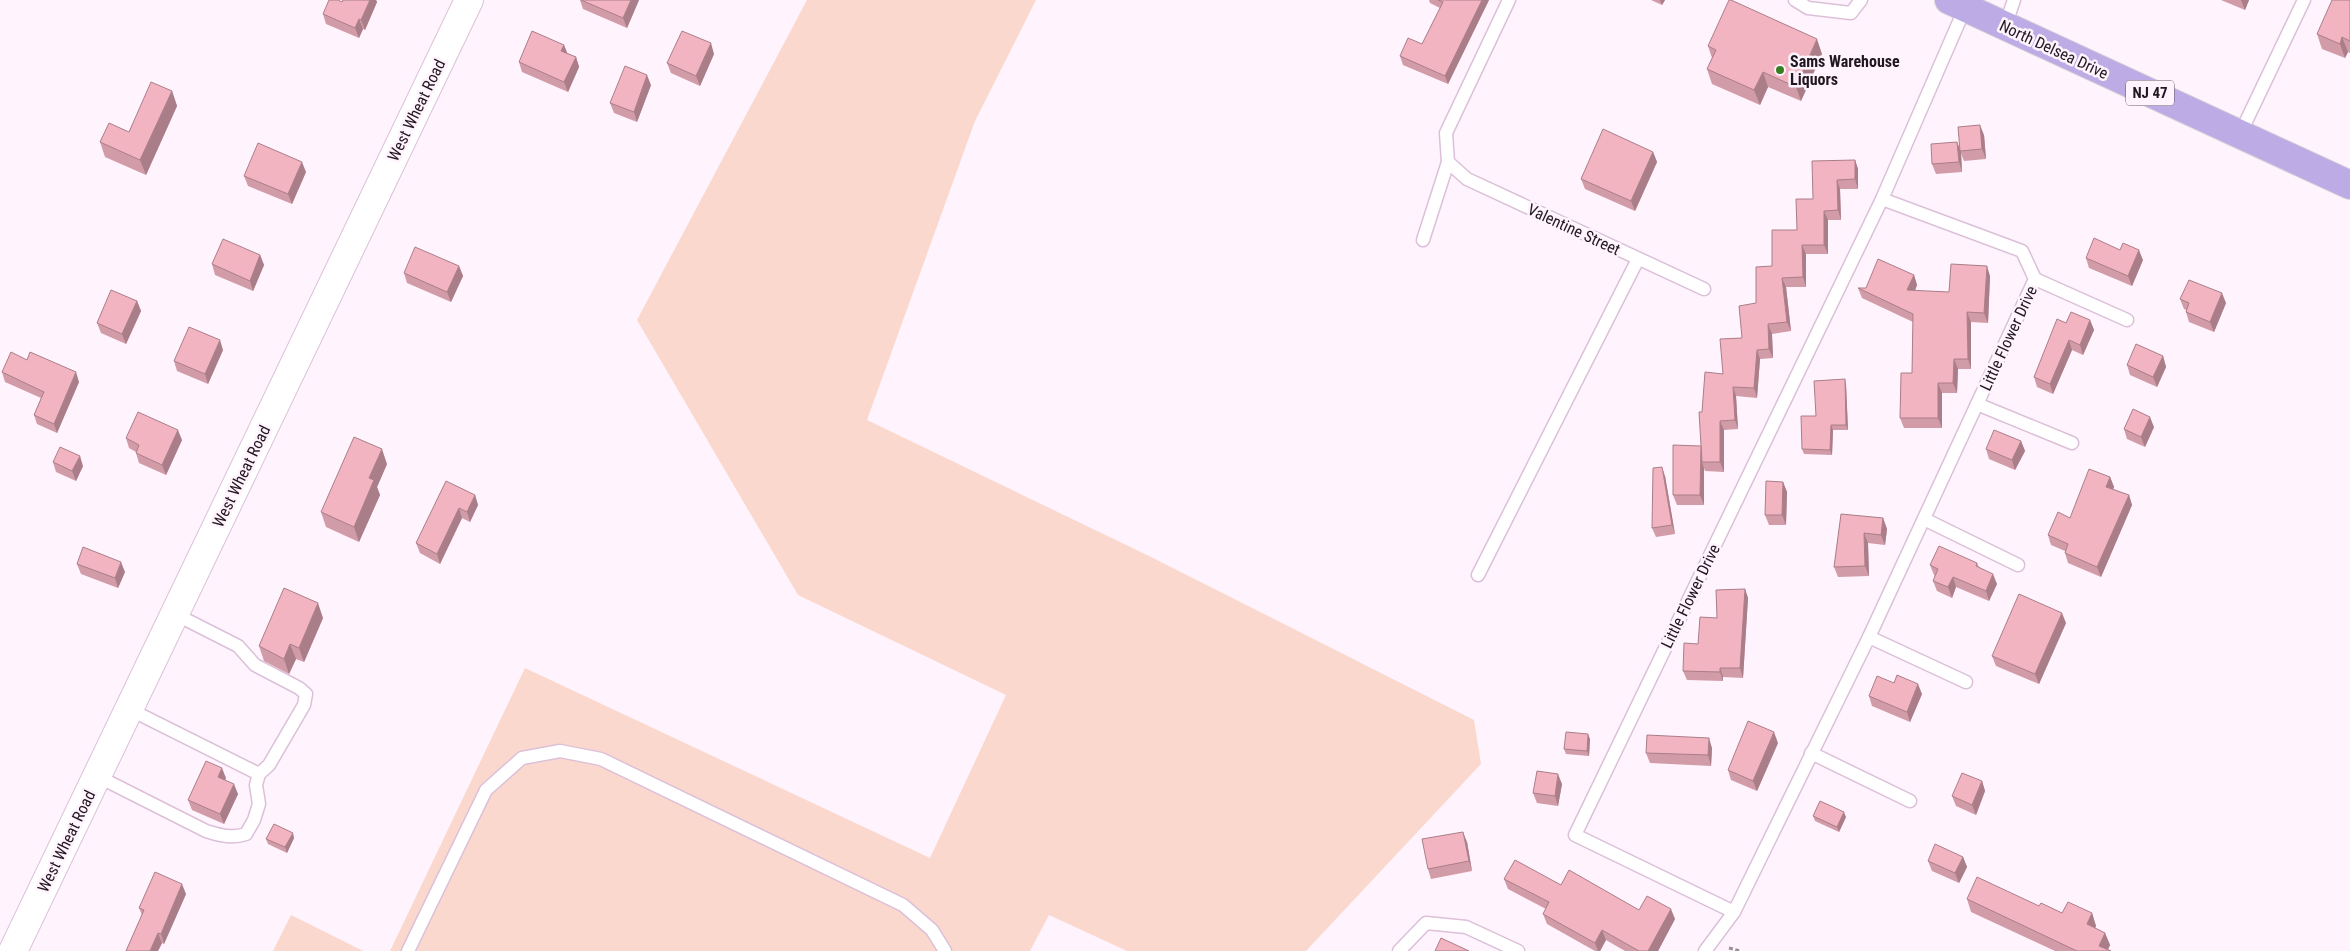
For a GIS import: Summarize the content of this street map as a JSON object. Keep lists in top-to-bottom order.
{
  "streets": {
    "main road": ["North Delsea Drive", "NJ 47"],
    "street": ["West Wheat Road"],
    "lane": ["Valentine Street", "Little Flower Drive"]
  },
  "crossings": [
    ["North Delsea Drive", "Little Flower Drive"]
  ],
  "places": ["Sams Warehouse Liquors"]
}
